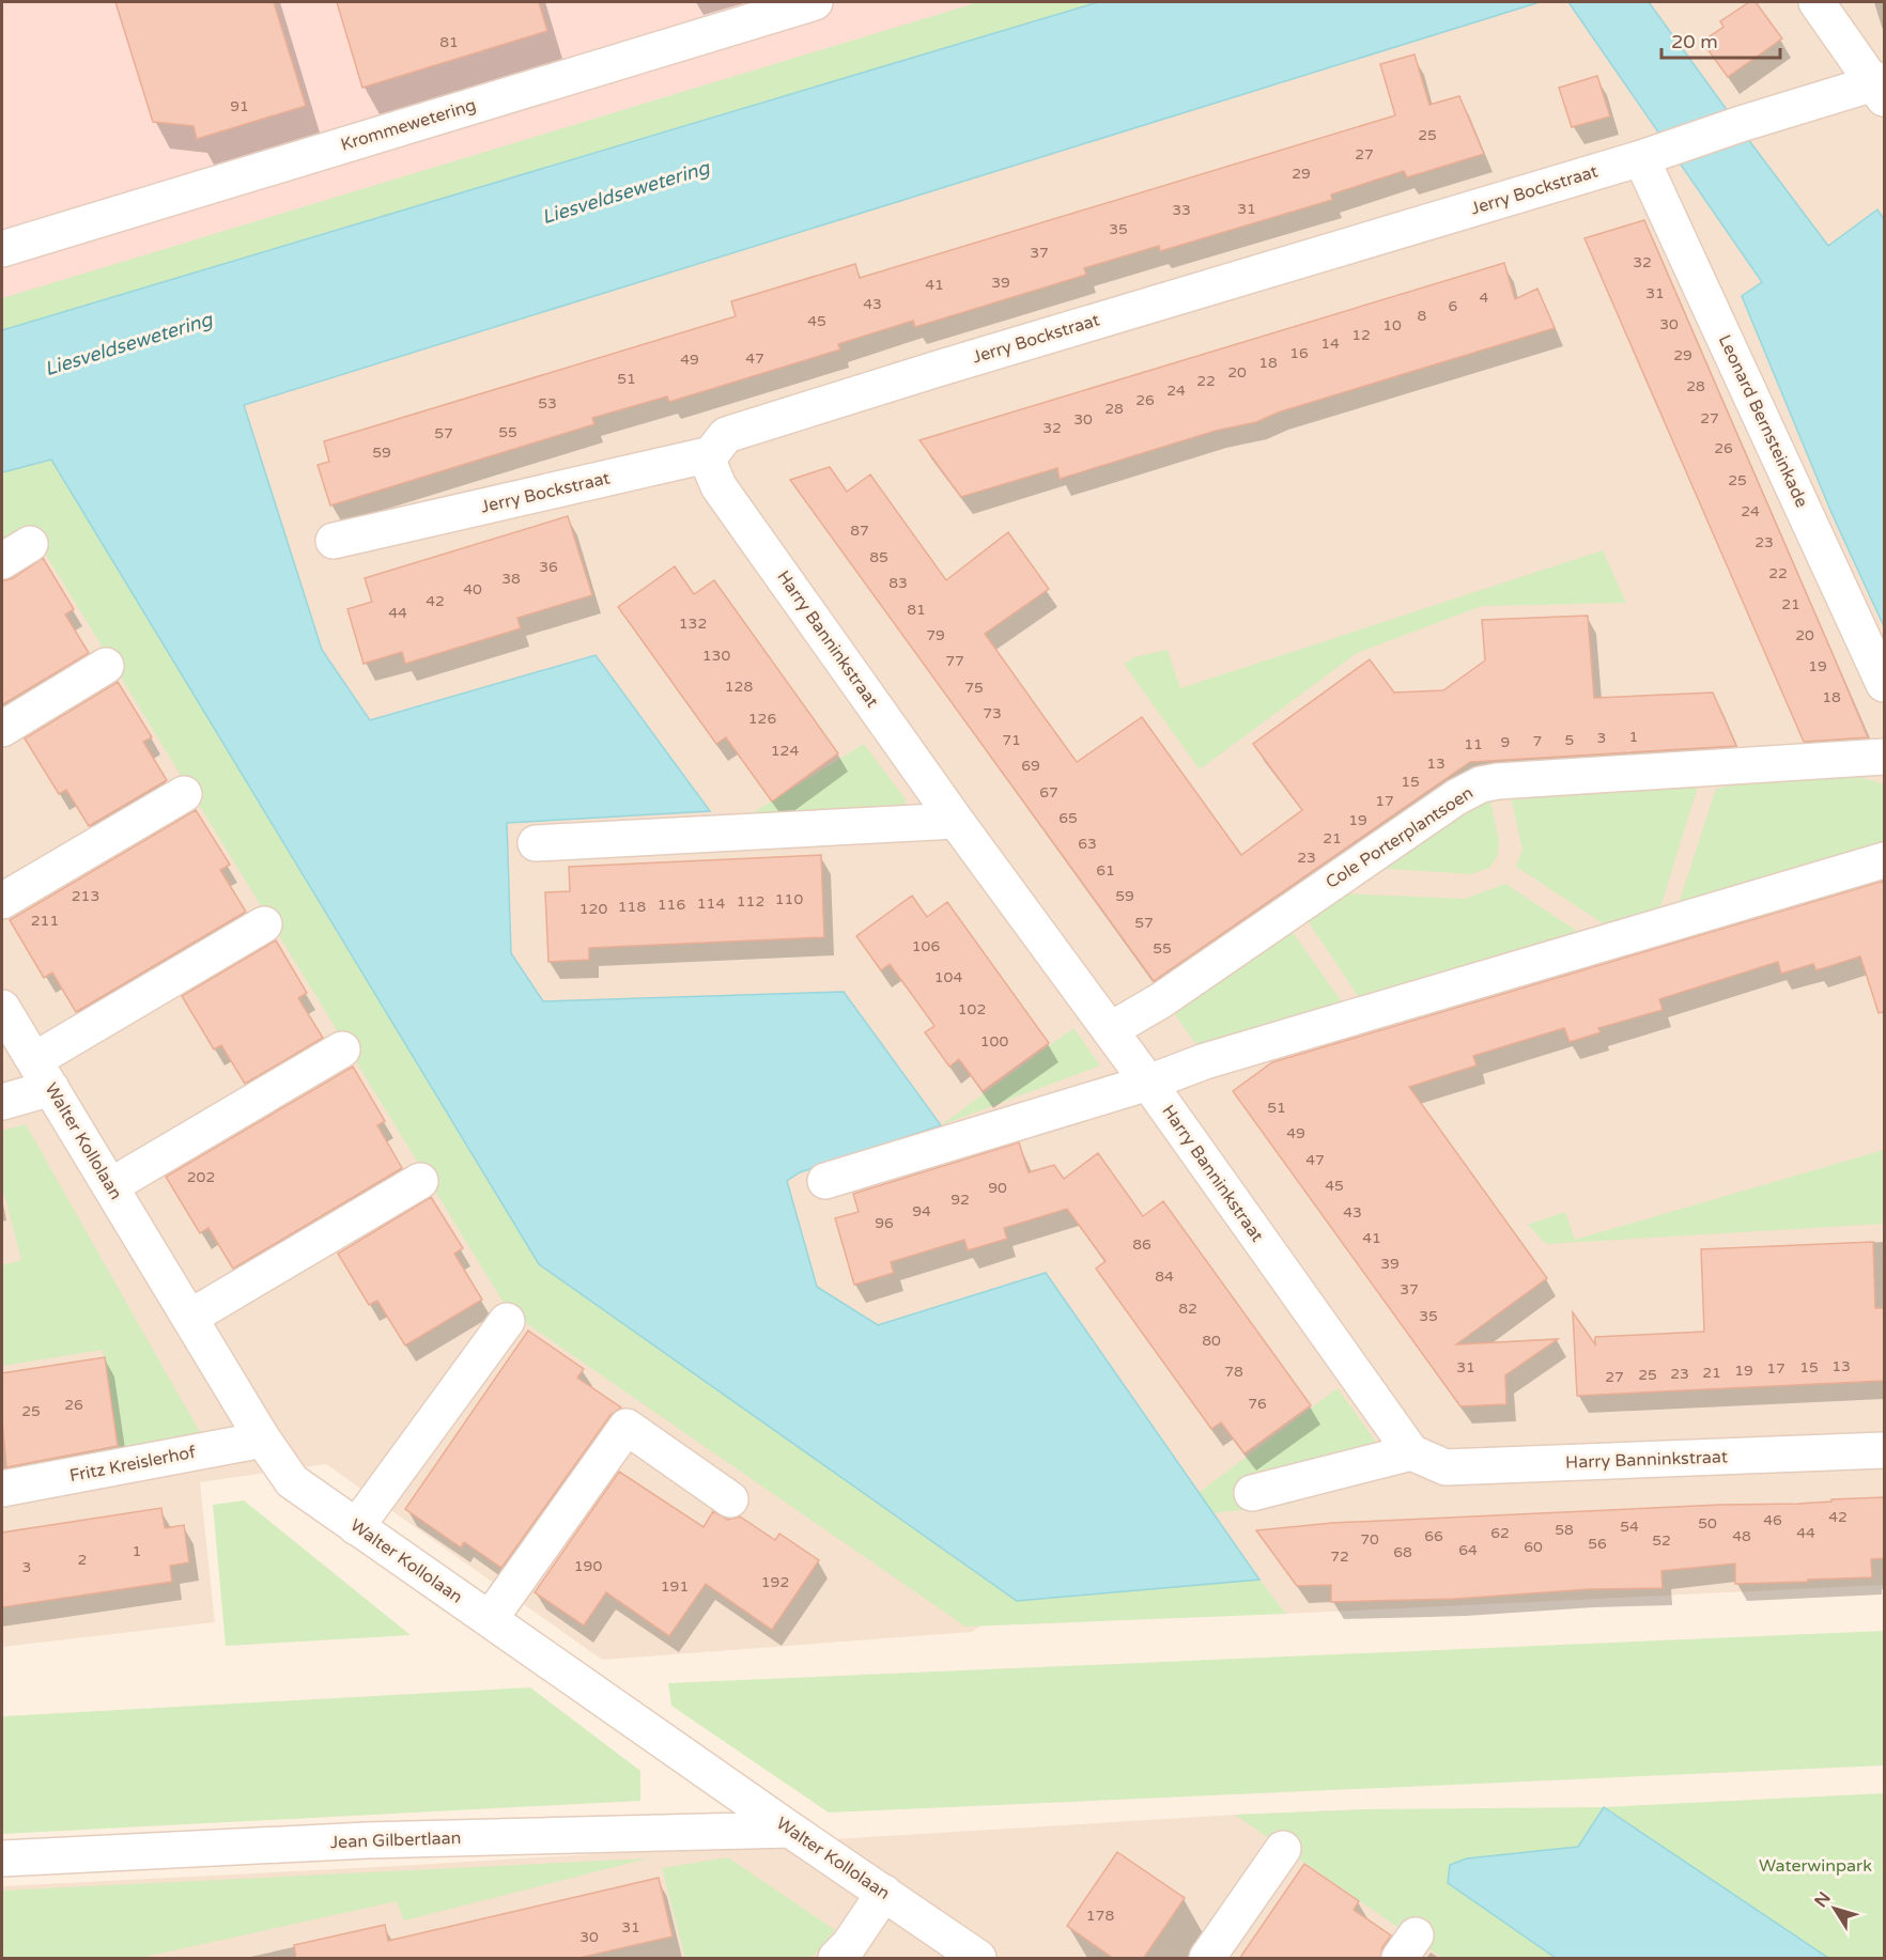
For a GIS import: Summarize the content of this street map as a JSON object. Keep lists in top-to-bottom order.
{
  "streets": {
    "street": [
      "Krommewetering",
      "Jerry Bockstraat",
      "Leonard Bernsteinkade",
      "Harry Banninkstraat",
      "Cole Porterplantsoen",
      "Walter Kollolaan",
      "Fritz Kreislerhof",
      "Jean Gilbertlaan"
    ]
  },
  "crossings": [
    ["Jerry Bockstraat", "Leonard Bernsteinkade"],
    ["Jerry Bockstraat", "Harry Banninkstraat"],
    ["Harry Banninkstraat", "Cole Porterplantsoen"],
    ["Walter Kollolaan", "Fritz Kreislerhof"],
    ["Walter Kollolaan", "Jean Gilbertlaan"]
  ],
  "water": ["Liesveldsewetering"],
  "parks": ["Waterwinpark"],
  "house_numbers": [
    "81",
    "91",
    "25",
    "27",
    "29",
    "31",
    "33",
    "35",
    "37",
    "32",
    "39",
    "41",
    "31",
    "4",
    "43",
    "6",
    "8",
    "45",
    "30",
    "10",
    "12",
    "14",
    "16",
    "29",
    "47",
    "49",
    "18",
    "20",
    "51",
    "22",
    "28",
    "24",
    "26",
    "53",
    "28",
    "27",
    "30",
    "32",
    "55",
    "57",
    "26",
    "59",
    "25",
    "24",
    "87",
    "23",
    "85",
    "36",
    "22",
    "38",
    "83",
    "40",
    "42",
    "21",
    "81",
    "44",
    "132",
    "79",
    "20",
    "130",
    "77",
    "19",
    "128",
    "75",
    "18",
    "73",
    "126",
    "1",
    "3",
    "71",
    "5",
    "7",
    "9",
    "11",
    "124",
    "13",
    "69",
    "15",
    "67",
    "17",
    "65",
    "19",
    "21",
    "63",
    "23",
    "61",
    "213",
    "59",
    "110",
    "112",
    "114",
    "116",
    "118",
    "120",
    "211",
    "57",
    "106",
    "55",
    "104",
    "102",
    "100",
    "51",
    "49",
    "47",
    "202",
    "45",
    "90",
    "92",
    "94",
    "43",
    "96",
    "41",
    "86",
    "39",
    "84",
    "37",
    "82",
    "35",
    "80",
    "13",
    "31",
    "15",
    "17",
    "19",
    "78",
    "21",
    "23",
    "25",
    "27",
    "76",
    "26",
    "25",
    "42",
    "46",
    "50",
    "54",
    "58",
    "62",
    "44",
    "66",
    "48",
    "70",
    "52",
    "56",
    "60",
    "64",
    "1",
    "68",
    "72",
    "2",
    "190",
    "3",
    "192",
    "191",
    "178",
    "31",
    "30"
  ],
  "scale_bar": "20 m",
  "north": "top left"
}
